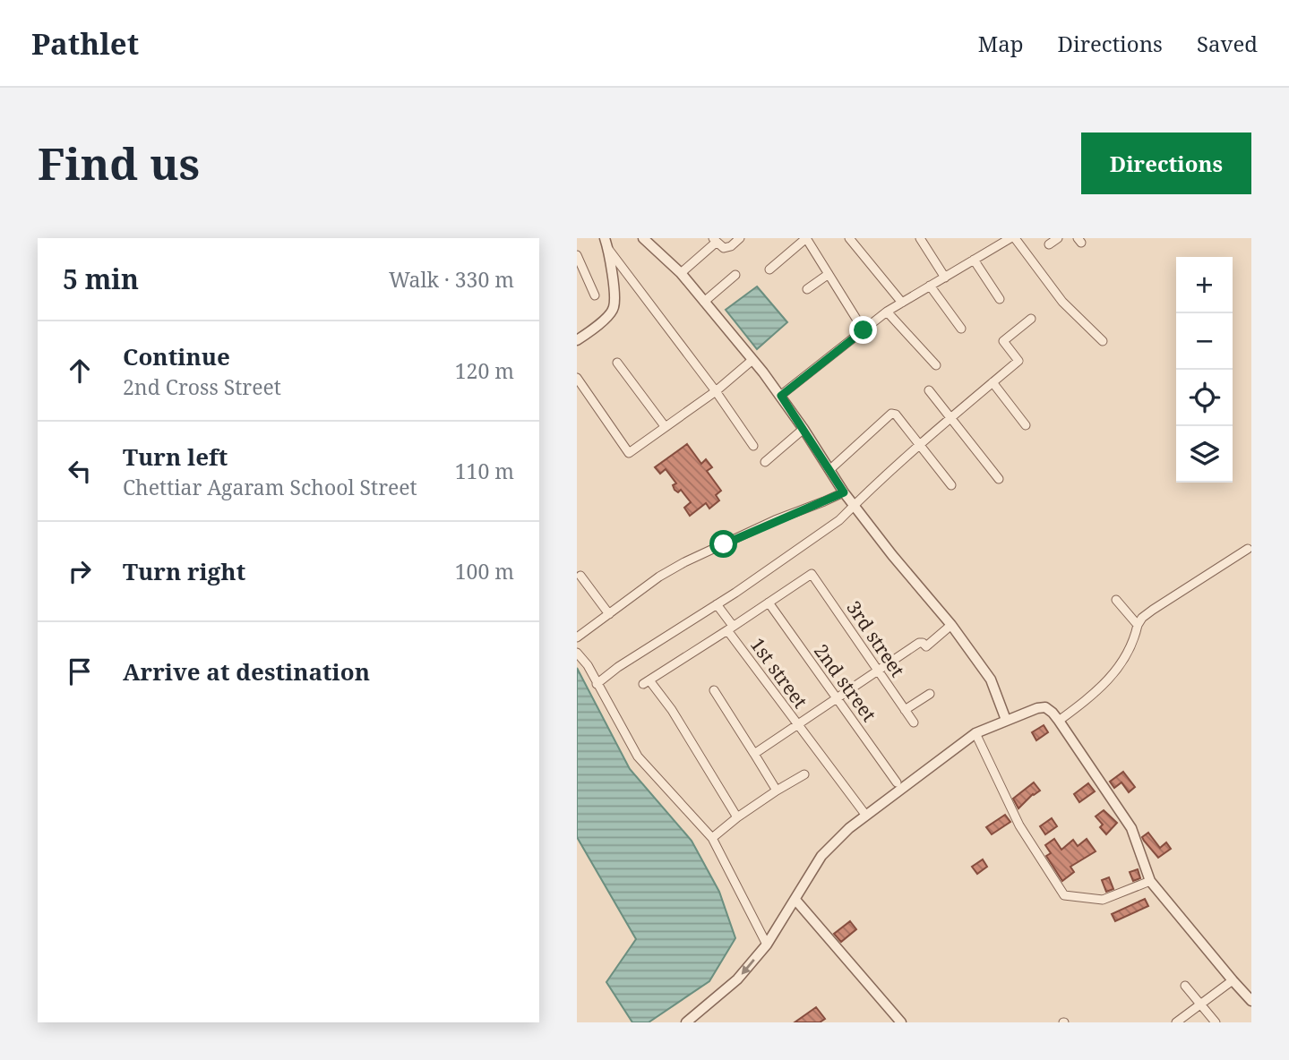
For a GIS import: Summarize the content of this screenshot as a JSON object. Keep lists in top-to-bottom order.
{
  "streets": {
    "street": ["3rd street", "1st street", "2nd street"]
  },
  "crossings": [
    ["3rd street", "1st street"],
    ["1st street", "2nd street"]
  ],
  "page": {
    "header": "Pathlet",
    "nav": ["Map", "Directions", "Saved"],
    "buttons": "Directions",
    "title": "Find us",
    "heading": ["5 min", "Walk · 330 m"],
    "map_buttons": ["+", "−"],
    "list": [
      ["Continue", "2nd Cross Street", "120 m"],
      ["Turn left", "Chettiar Agaram School Street", "110 m"],
      ["Turn right", "100 m"],
      "Arrive at destination"
    ]
  }
}
